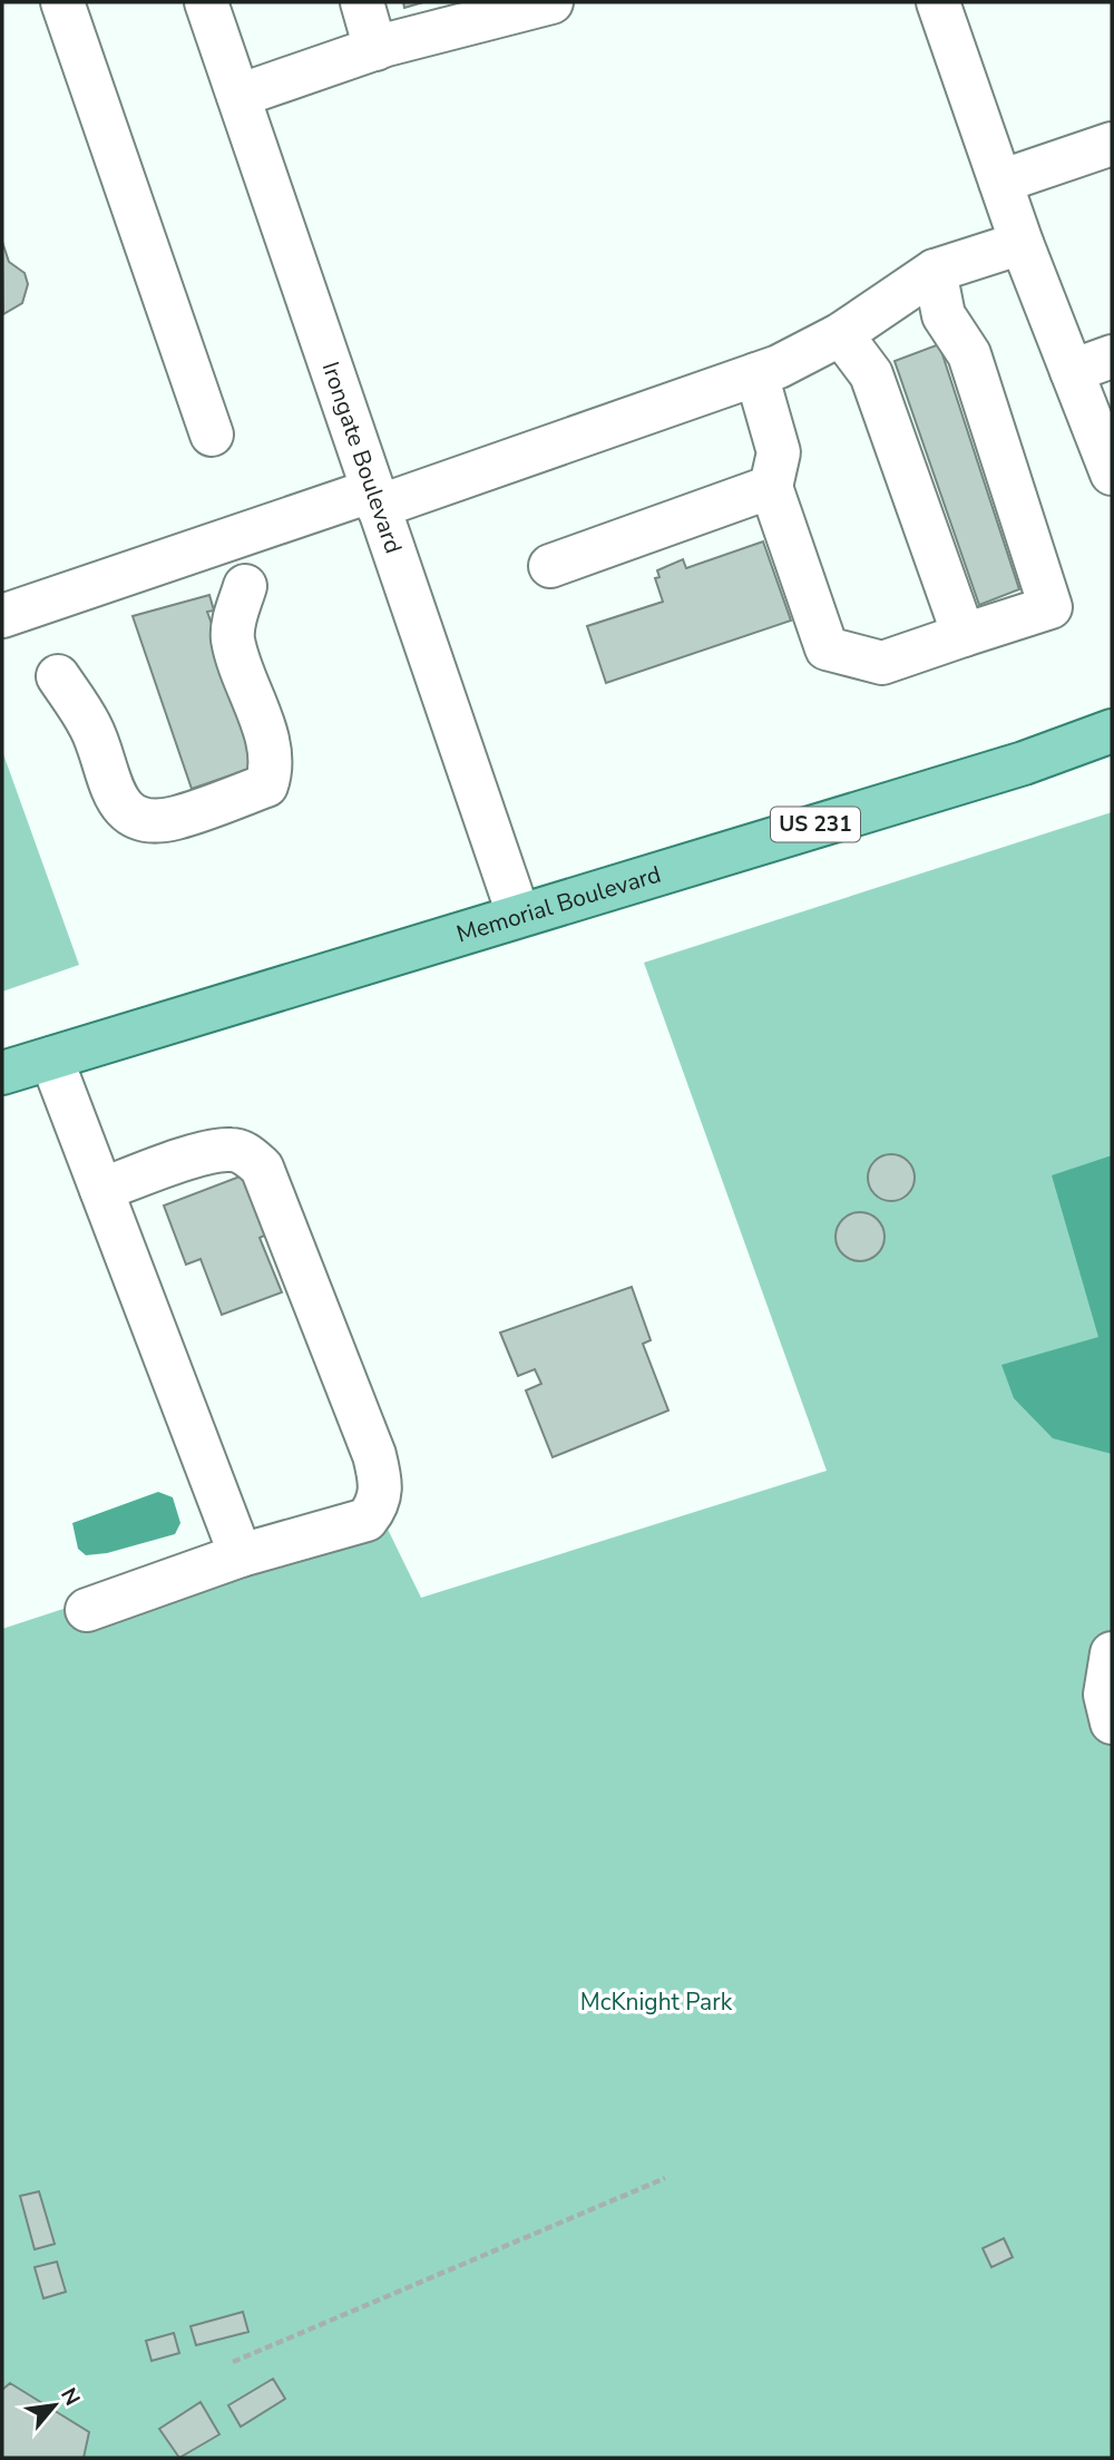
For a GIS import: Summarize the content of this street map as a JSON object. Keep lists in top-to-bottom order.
{
  "streets": {
    "main road": ["US 231", "Memorial Boulevard"],
    "street": ["Irongate Boulevard"]
  },
  "crossings": [
    ["Irongate Boulevard", "Memorial Boulevard"]
  ],
  "parks": ["McKnight Park"],
  "north": "top right"
}
